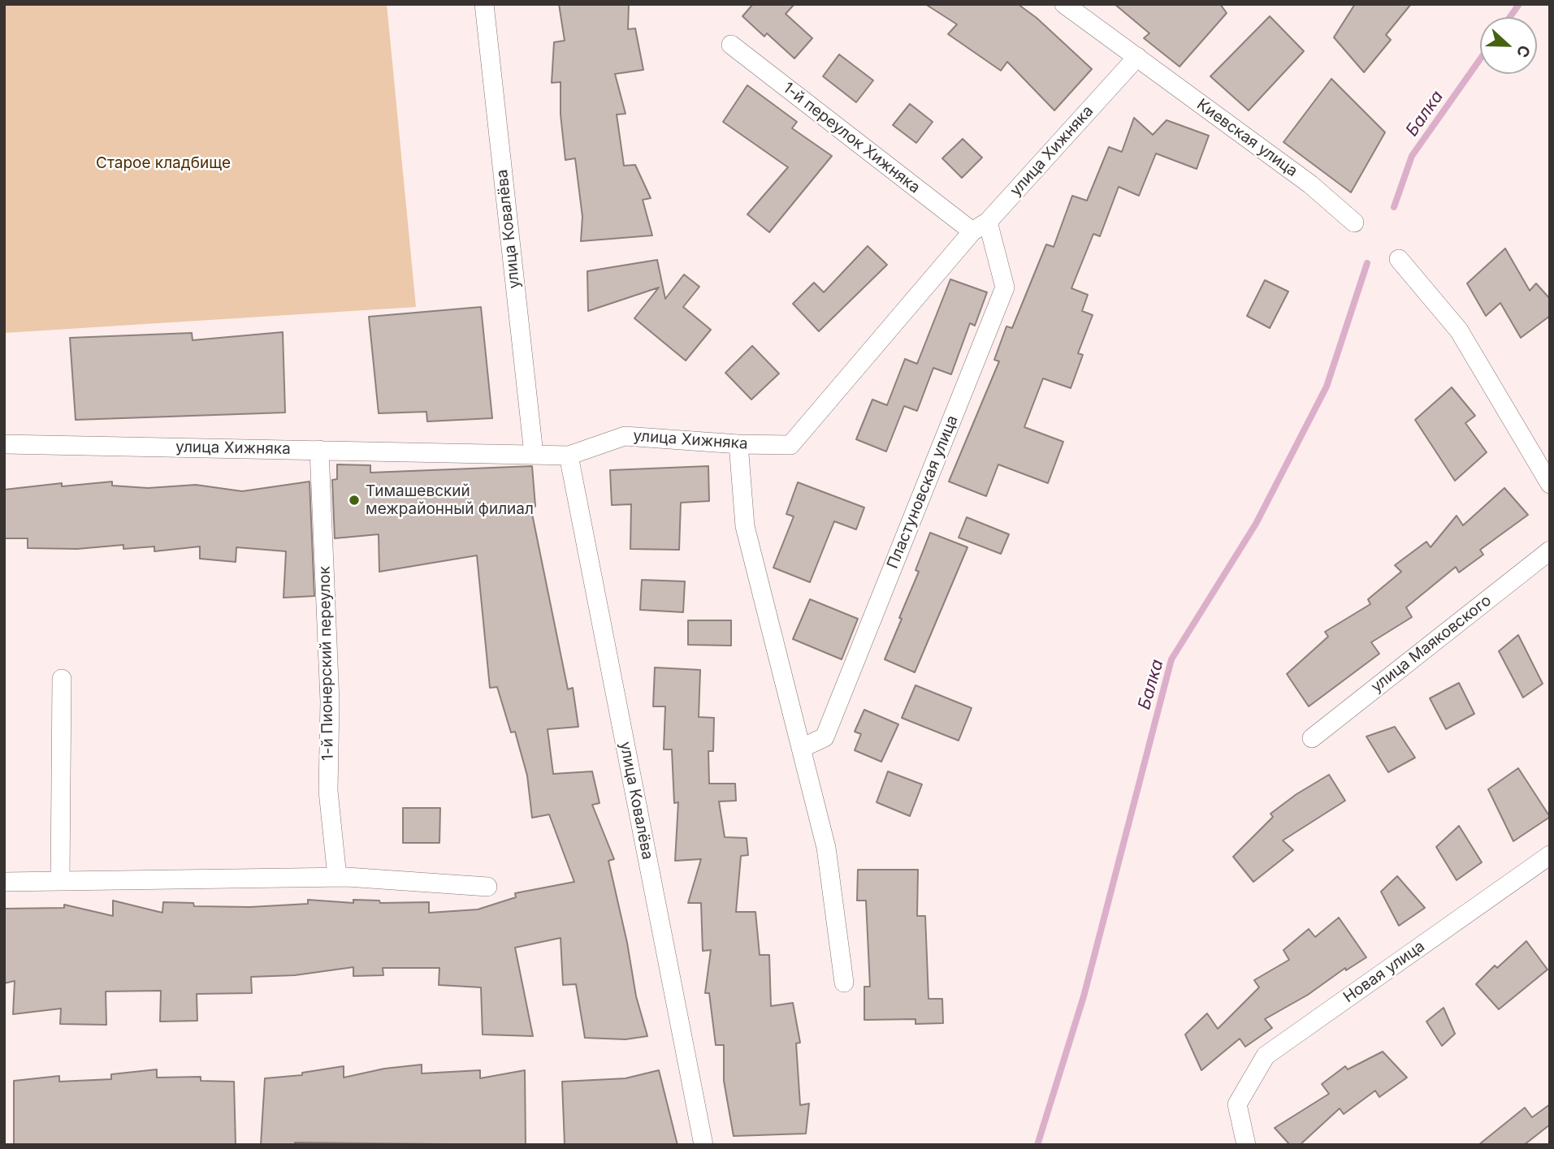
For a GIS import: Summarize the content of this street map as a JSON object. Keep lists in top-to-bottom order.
{
  "streets": {
    "street": [
      "1-й переулок Хижняка",
      "Киевская улица",
      "улица Хижняка",
      "улица Ковалёва",
      "Пластуновская улица",
      "улица Маяковского",
      "1-й Пионерский переулок",
      "Новая улица"
    ]
  },
  "crossings": [
    ["1-й переулок Хижняка", "улица Хижняка"],
    ["1-й переулок Хижняка", "Пластуновская улица"],
    ["Киевская улица", "улица Хижняка"],
    ["улица Хижняка", "улица Ковалёва"],
    ["улица Хижняка", "Пластуновская улица"],
    ["улица Хижняка", "1-й Пионерский переулок"]
  ],
  "water": ["Балка"],
  "parks": ["Старое кладбище"],
  "places": ["Тимашевский межрайонный филиал"],
  "north": "right"
}
